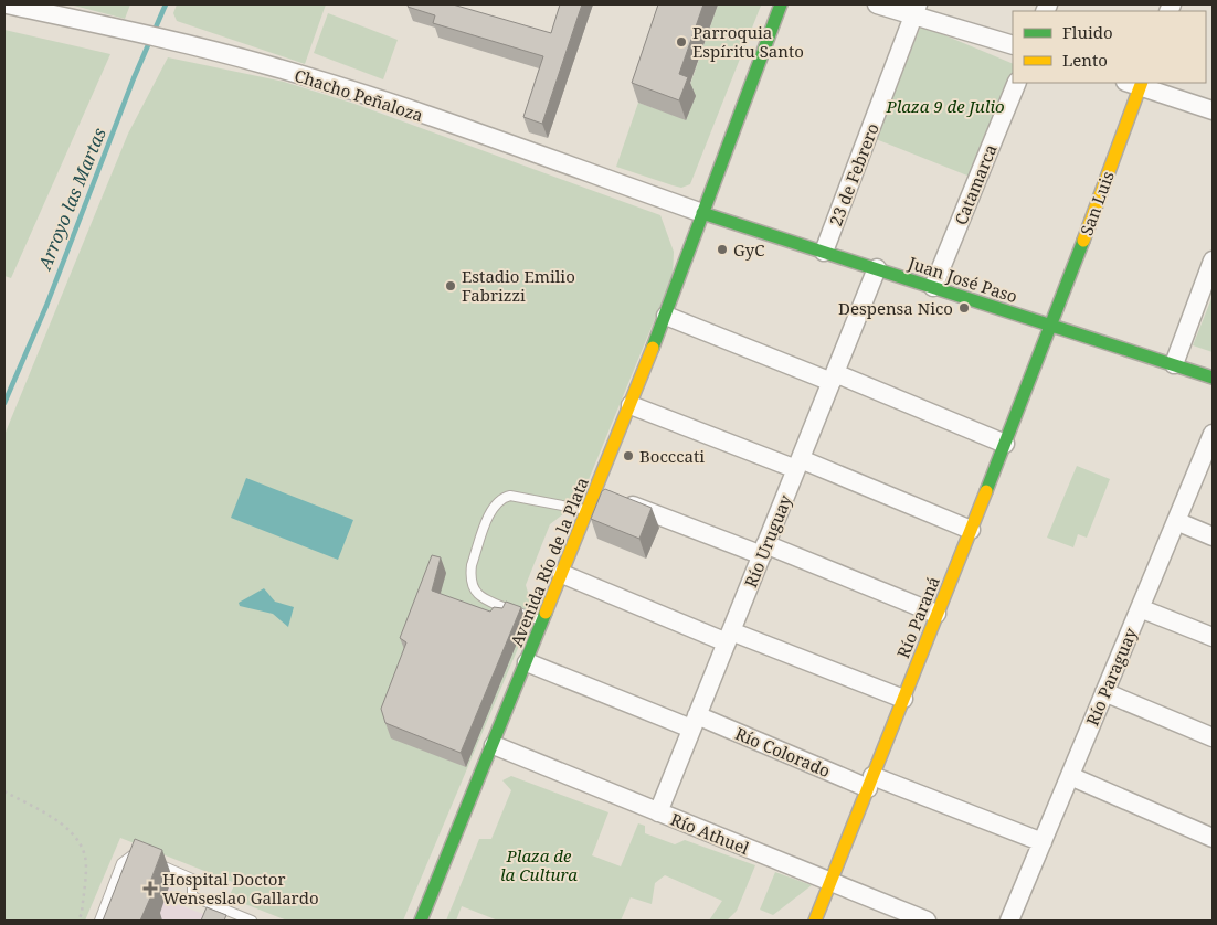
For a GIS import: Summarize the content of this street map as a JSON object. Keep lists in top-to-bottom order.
{
  "streets": {
    "main road": [
      "San Luis",
      "Juan José Paso",
      "Avenida Río de la Plata",
      "Río Paraná"
    ],
    "street": [
      "Chacho Peñaloza",
      "23 de Febrero",
      "Catamarca",
      "Río Uruguay",
      "Río Paraguay",
      "Río Colorado",
      "Río Athuel"
    ]
  },
  "crossings": [
    ["Chacho Peñaloza", "Juan José Paso"],
    ["Chacho Peñaloza", "Avenida Río de la Plata"],
    ["23 de Febrero", "Juan José Paso"],
    ["Catamarca", "Juan José Paso"],
    ["San Luis", "Juan José Paso"],
    ["San Luis", "Río Paraná"],
    ["Juan José Paso", "Río Uruguay"],
    ["Juan José Paso", "Avenida Río de la Plata"],
    ["Juan José Paso", "Río Paraná"],
    ["Río Uruguay", "Río Colorado"],
    ["Río Uruguay", "Río Athuel"],
    ["Avenida Río de la Plata", "Río Colorado"],
    ["Avenida Río de la Plata", "Río Athuel"],
    ["Río Paraná", "Río Colorado"],
    ["Río Paraná", "Río Athuel"],
    ["Río Paraguay", "Río Colorado"]
  ],
  "water": ["Arroyo las Martas"],
  "parks": ["Plaza 9 de Julio", "Plaza de la Cultura"],
  "places": {
    "other": [
      "Parroquia Espíritu Santo",
      "GyC",
      "Estadio Emilio Fabrizzi",
      "Despensa Nico",
      "Bocccati"
    ],
    "health": ["Hospital Doctor Wenseslao Gallardo"]
  },
  "legend": ["Fluido", "Lento"]
}
